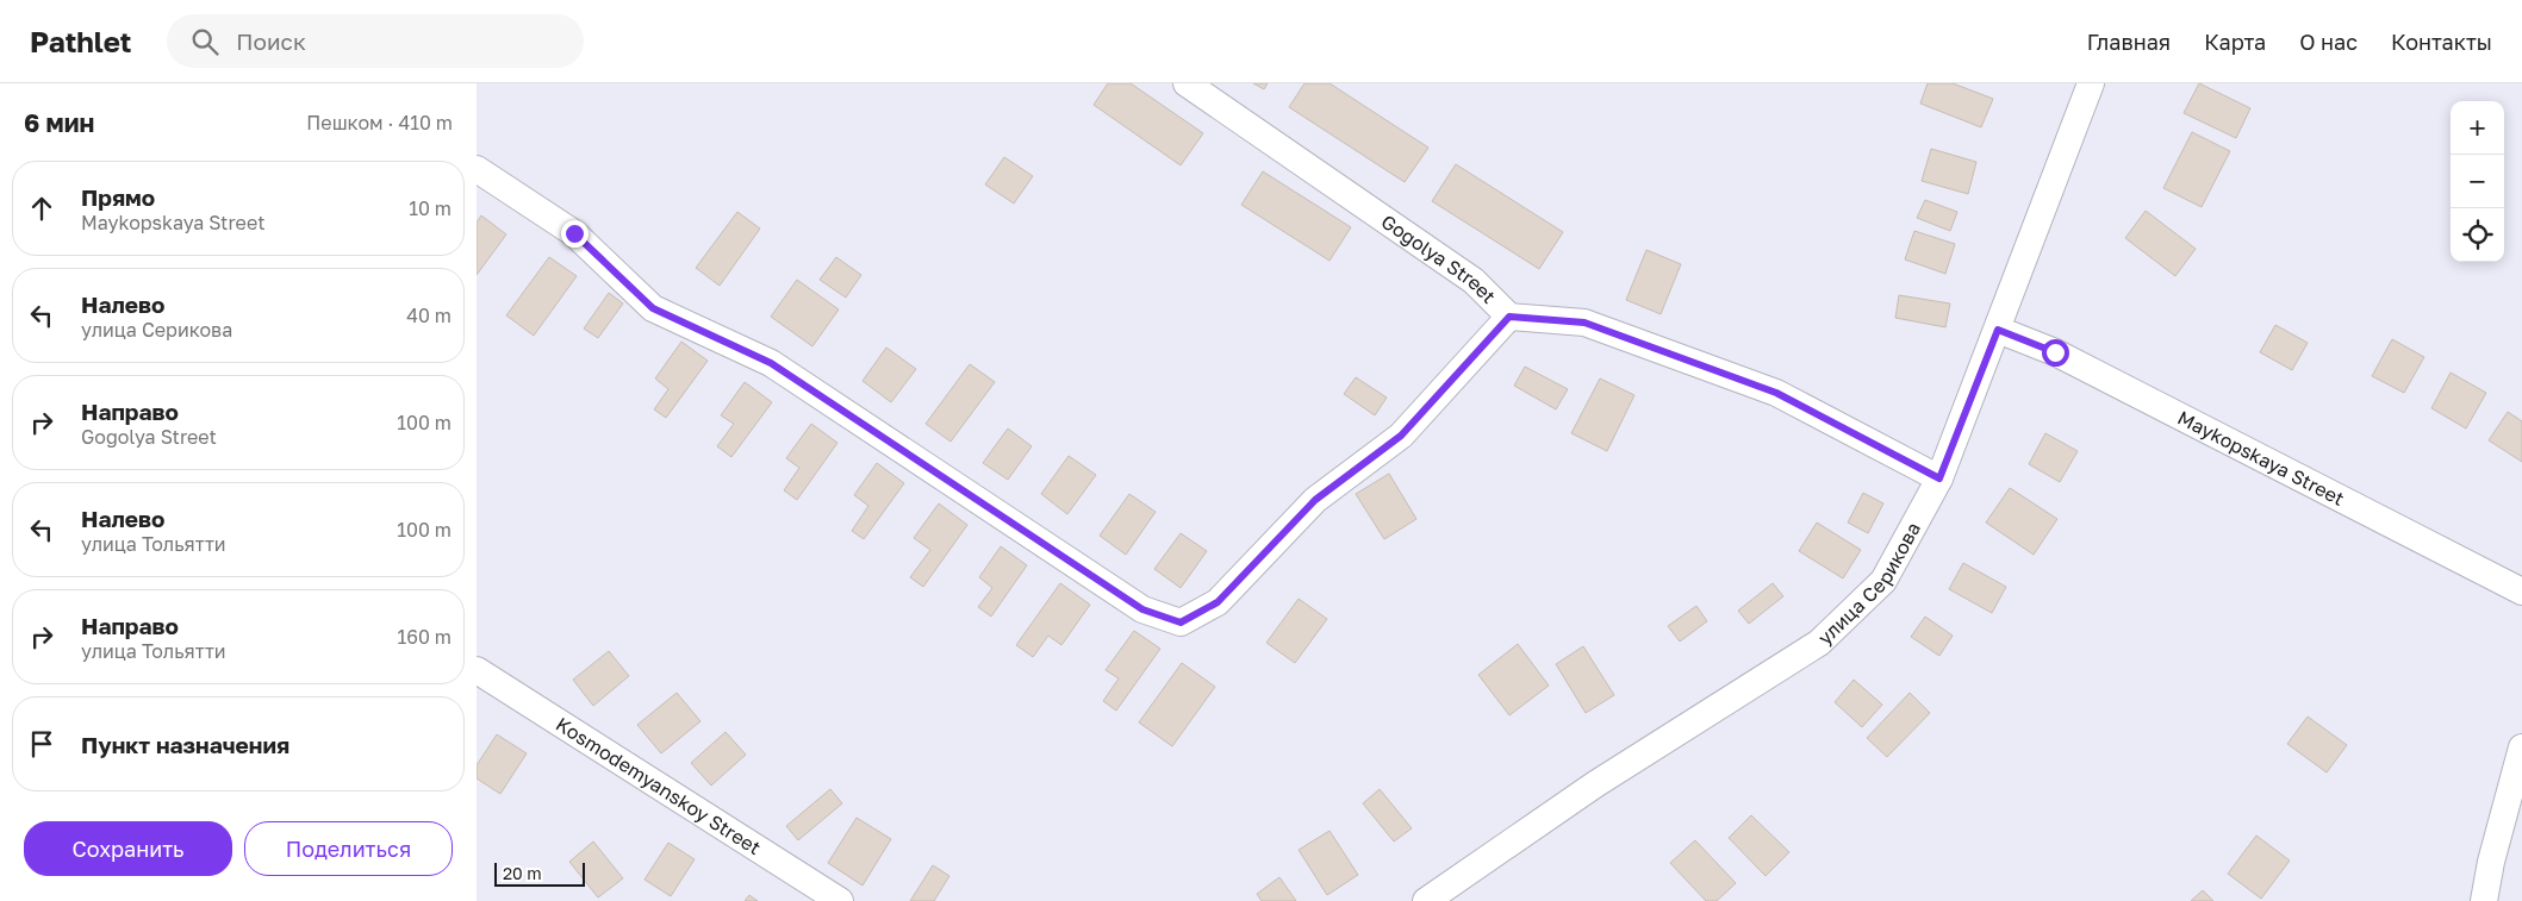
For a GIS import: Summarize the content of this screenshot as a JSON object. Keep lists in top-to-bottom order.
{
  "streets": {
    "street": [
      "Gogolya Street",
      "Maykopskaya Street",
      "улица Серикова",
      "Kosmodemyanskoy Street"
    ]
  },
  "crossings": [
    ["Gogolya Street", "улица Серикова"],
    ["Maykopskaya Street", "улица Серикова"]
  ],
  "scale_bar": "20 m",
  "page": {
    "header": "Pathlet",
    "search": "Поиск",
    "nav": [
      "Главная",
      "Карта",
      "О нас",
      "Контакты"
    ],
    "heading": ["6 мин", "Пешком · 410 m"],
    "map_buttons": ["+", "−"],
    "list": [
      ["Прямо", "Maykopskaya Street", "10 m"],
      ["Налево", "улица Серикова", "40 m"],
      ["Направо", "Gogolya Street", "100 m"],
      ["Налево", "улица Тольятти", "100 m"],
      ["Направо", "улица Тольятти", "160 m"],
      "Пункт назначения"
    ],
    "buttons": ["Сохранить", "Поделиться"],
    "scale": "20 m"
  }
}
